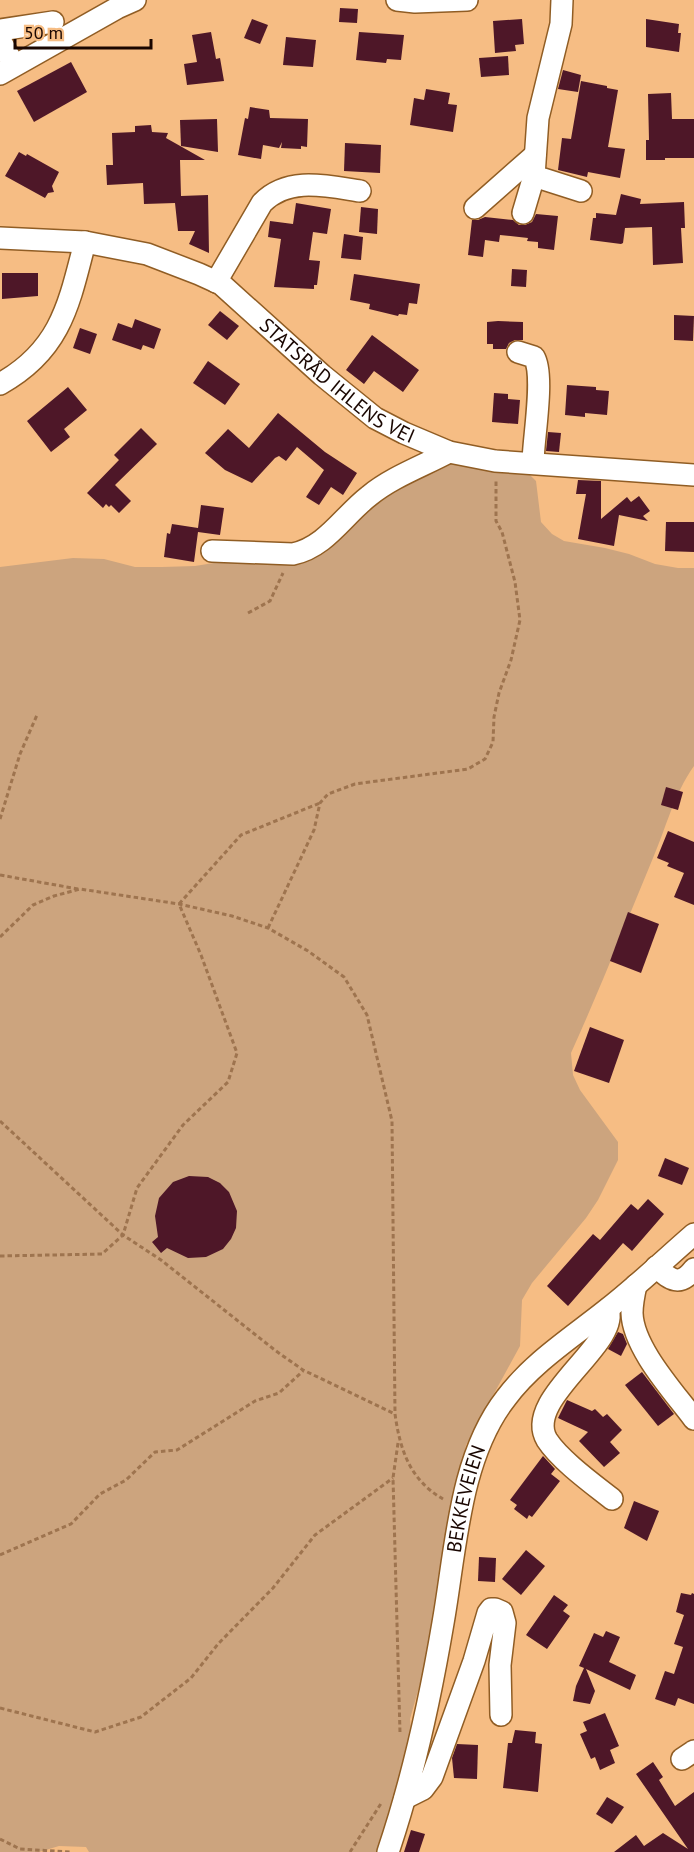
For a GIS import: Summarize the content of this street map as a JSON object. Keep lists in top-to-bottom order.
{
  "streets": {
    "street": ["STATSRÅD IHLENS VEI", "BEKKEVEIEN"]
  },
  "scale_bar": "50 m"
}
